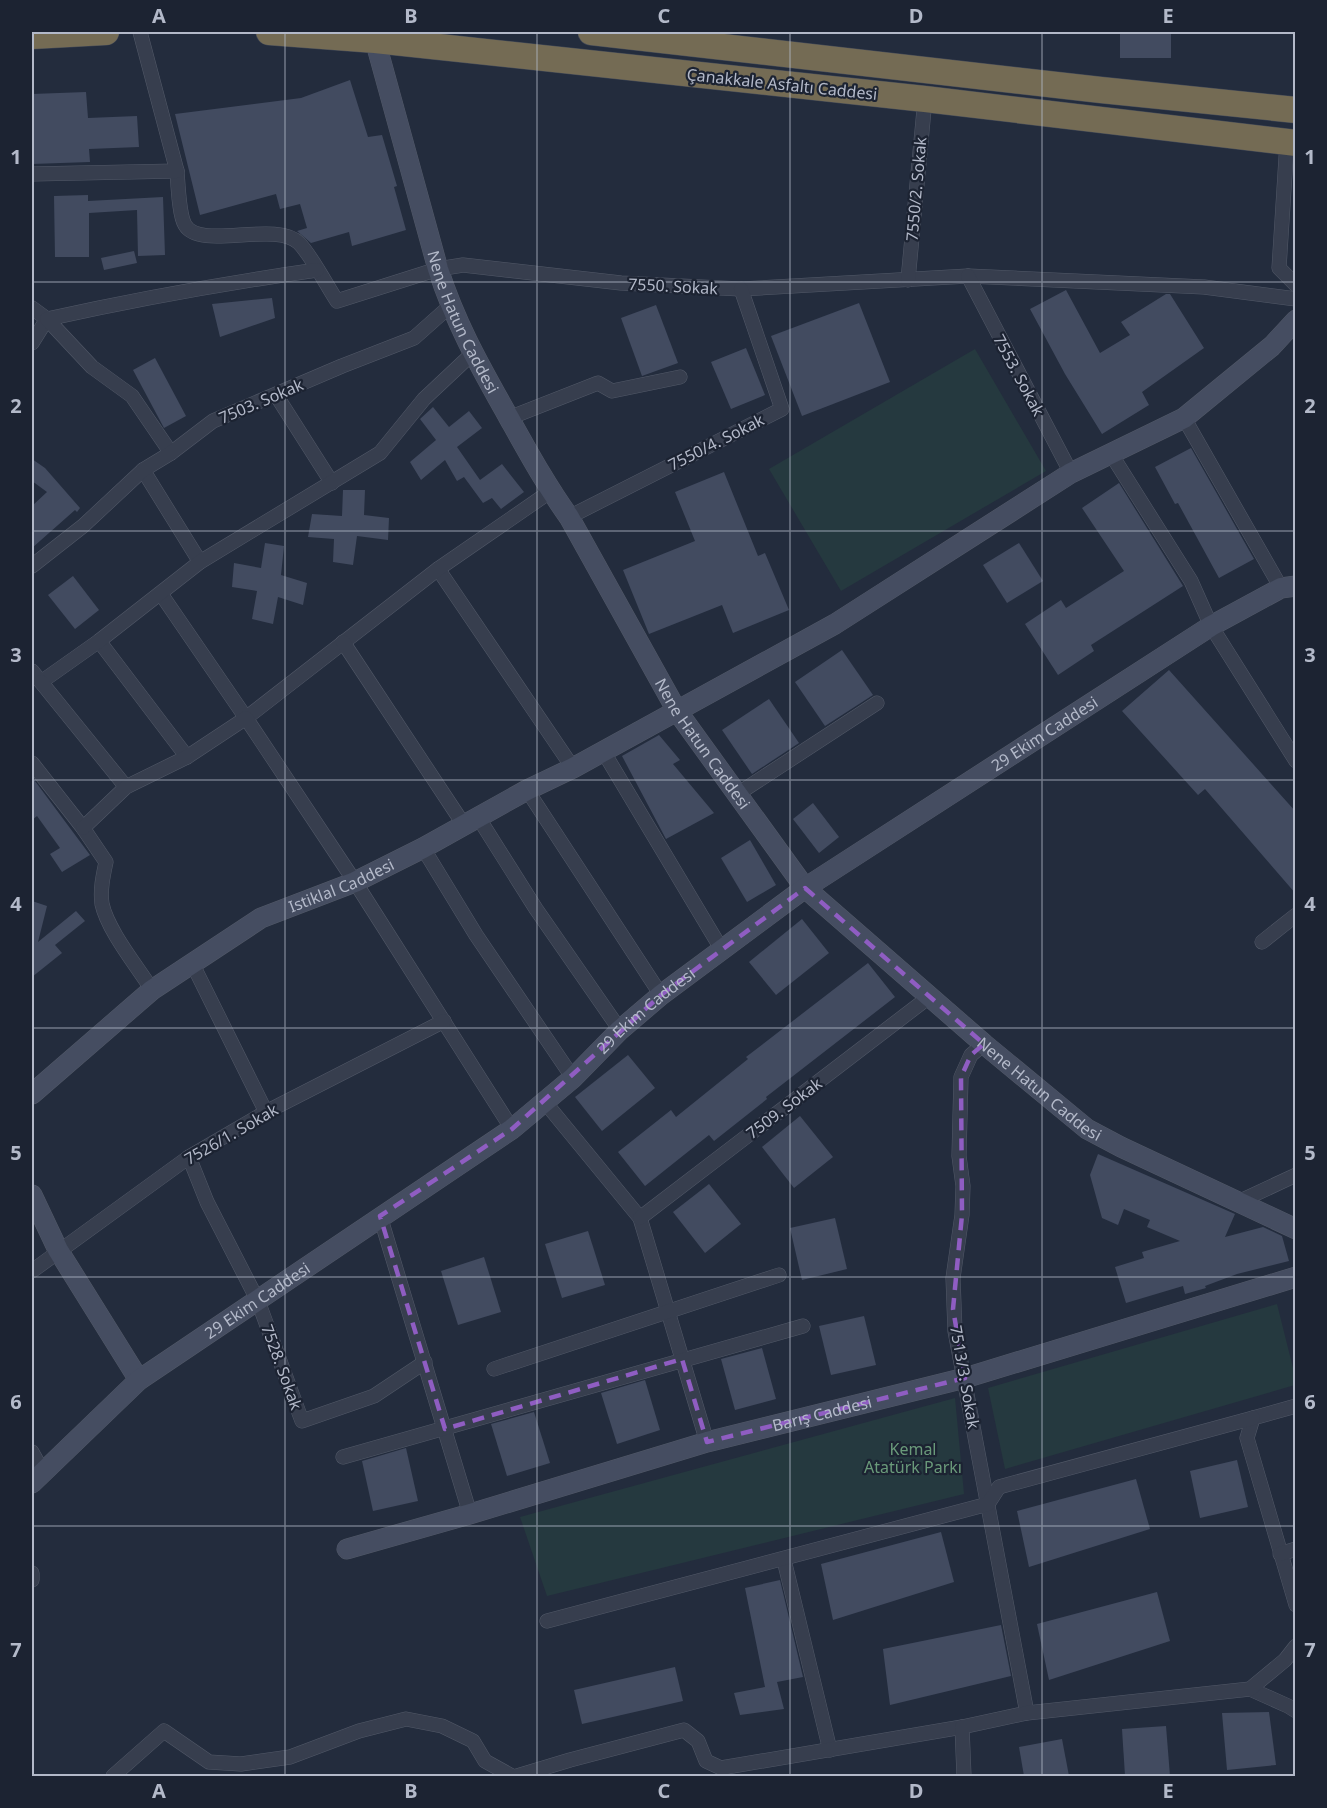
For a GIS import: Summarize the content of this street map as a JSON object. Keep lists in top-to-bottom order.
{
  "streets": {
    "highway": ["Çanakkale Asfaltı Caddesi"],
    "street": [
      "7550/2. Sokak",
      "7550. Sokak",
      "Nene Hatun Caddesi",
      "7553. Sokak",
      "7503. Sokak",
      "7550/4. Sokak",
      "29 Ekim Caddesi",
      "Istiklal Caddesi",
      "7509. Sokak",
      "7526/1. Sokak",
      "7528. Sokak",
      "7513/3. Sokak",
      "Barış Caddesi"
    ]
  },
  "crossings": [
    ["Çanakkale Asfaltı Caddesi", "7550/2. Sokak"],
    ["Çanakkale Asfaltı Caddesi", "Nene Hatun Caddesi"],
    ["7550/2. Sokak", "7550. Sokak"],
    ["7550. Sokak", "Nene Hatun Caddesi"],
    ["7550. Sokak", "7553. Sokak"],
    ["7550. Sokak", "7550/4. Sokak"],
    ["Nene Hatun Caddesi", "7503. Sokak"],
    ["Nene Hatun Caddesi", "7550/4. Sokak"],
    ["Nene Hatun Caddesi", "29 Ekim Caddesi"],
    ["Nene Hatun Caddesi", "Istiklal Caddesi"],
    ["Nene Hatun Caddesi", "7509. Sokak"],
    ["Nene Hatun Caddesi", "7513/3. Sokak"],
    ["7553. Sokak", "Istiklal Caddesi"],
    ["29 Ekim Caddesi", "7528. Sokak"],
    ["7526/1. Sokak", "7528. Sokak"],
    ["7513/3. Sokak", "Barış Caddesi"]
  ],
  "parks": ["Kemal Atatürk Parkı"],
  "grid": {
    "columns": [
      "A",
      "B",
      "C",
      "D",
      "E"
    ],
    "rows": [
      "1",
      "2",
      "3",
      "4",
      "5",
      "6",
      "7"
    ]
  }
}
